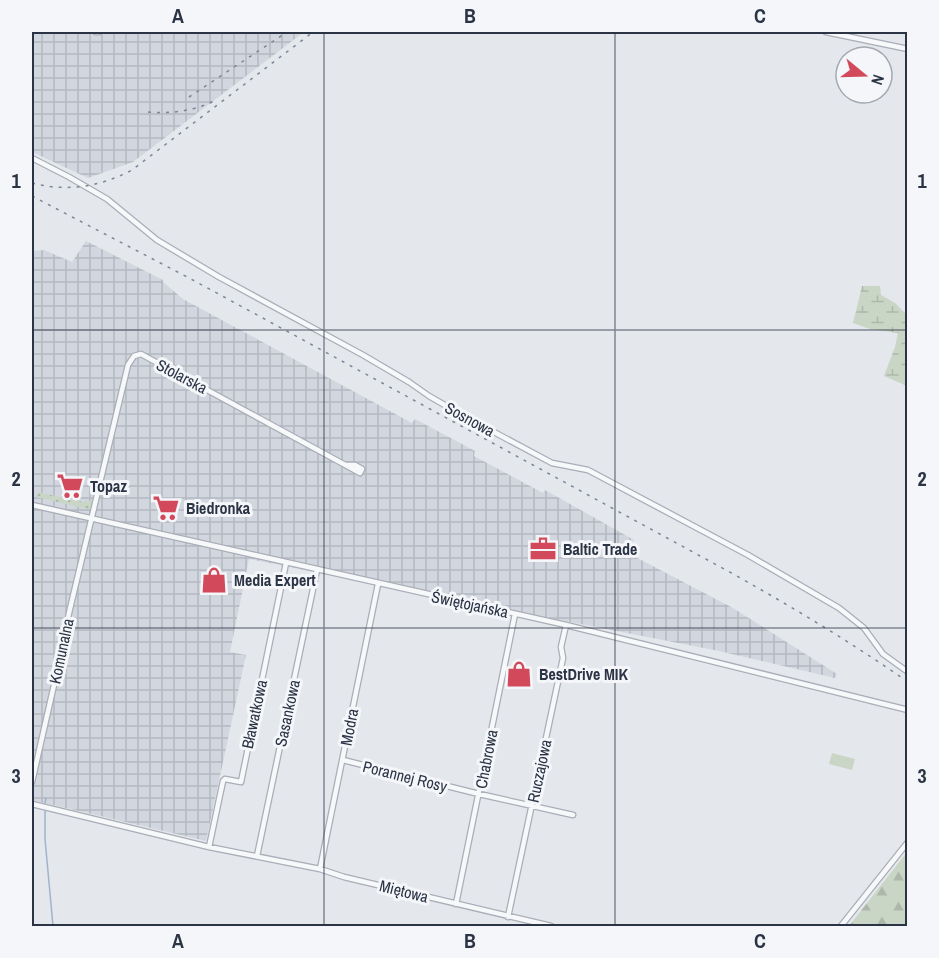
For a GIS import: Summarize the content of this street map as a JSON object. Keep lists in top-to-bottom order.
{
  "streets": {
    "street": [
      "Stolarska",
      "Sosnowa",
      "Świętojańska",
      "Komunalna",
      "Sasankowa",
      "Bławatkowa",
      "Modra",
      "Chabrowa",
      "Ruczajowa",
      "Porannej Rosy",
      "Miętowa"
    ]
  },
  "crossings": [
    ["Stolarska", "Świętojańska"],
    ["Stolarska", "Komunalna"],
    ["Świętojańska", "Komunalna"],
    ["Świętojańska", "Sasankowa"],
    ["Świętojańska", "Bławatkowa"],
    ["Świętojańska", "Modra"],
    ["Świętojańska", "Chabrowa"],
    ["Świętojańska", "Ruczajowa"],
    ["Sasankowa", "Miętowa"],
    ["Bławatkowa", "Miętowa"],
    ["Modra", "Porannej Rosy"],
    ["Modra", "Miętowa"],
    ["Chabrowa", "Porannej Rosy"],
    ["Chabrowa", "Miętowa"],
    ["Ruczajowa", "Porannej Rosy"],
    ["Ruczajowa", "Miętowa"]
  ],
  "places": {
    "supermarket": ["Topaz", "Biedronka"],
    "office": ["Baltic Trade"],
    "shop": ["Media Expert", "BestDrive MIK"]
  },
  "north": "right",
  "grid": {
    "columns": ["A", "B", "C"],
    "rows": ["1", "2", "3"]
  }
}
